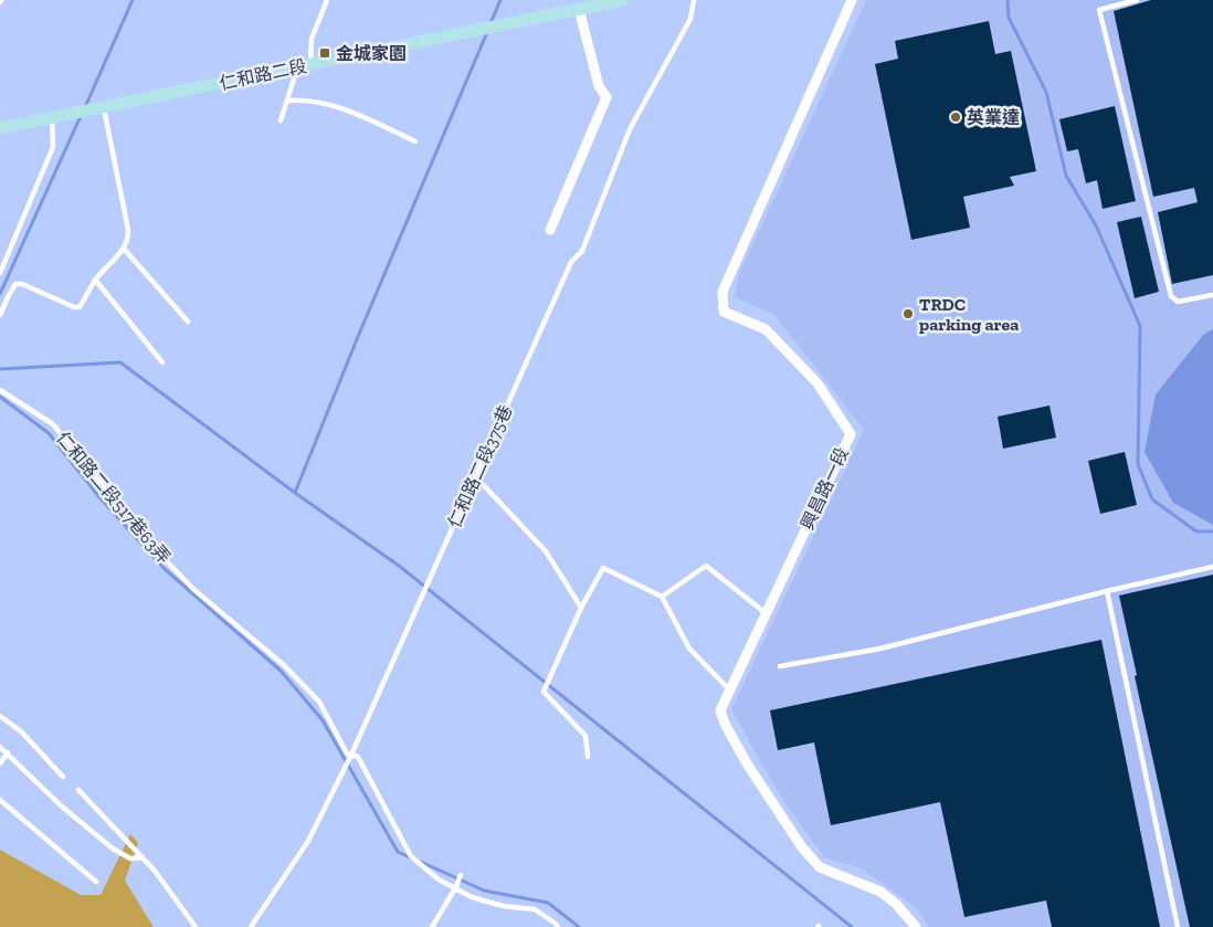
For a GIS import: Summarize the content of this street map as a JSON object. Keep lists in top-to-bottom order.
{
  "streets": {
    "main road": ["仁和路二段"],
    "street": ["興昌路一段"],
    "lane": ["仁和路二段375巷", "仁和路二段517巷63弄"]
  },
  "crossings": [
    ["仁和路二段375巷", "仁和路二段517巷63弄"]
  ],
  "places": {
    "transit": ["金城家園"],
    "other": ["英業達", "TRDC parking area"]
  }
}
